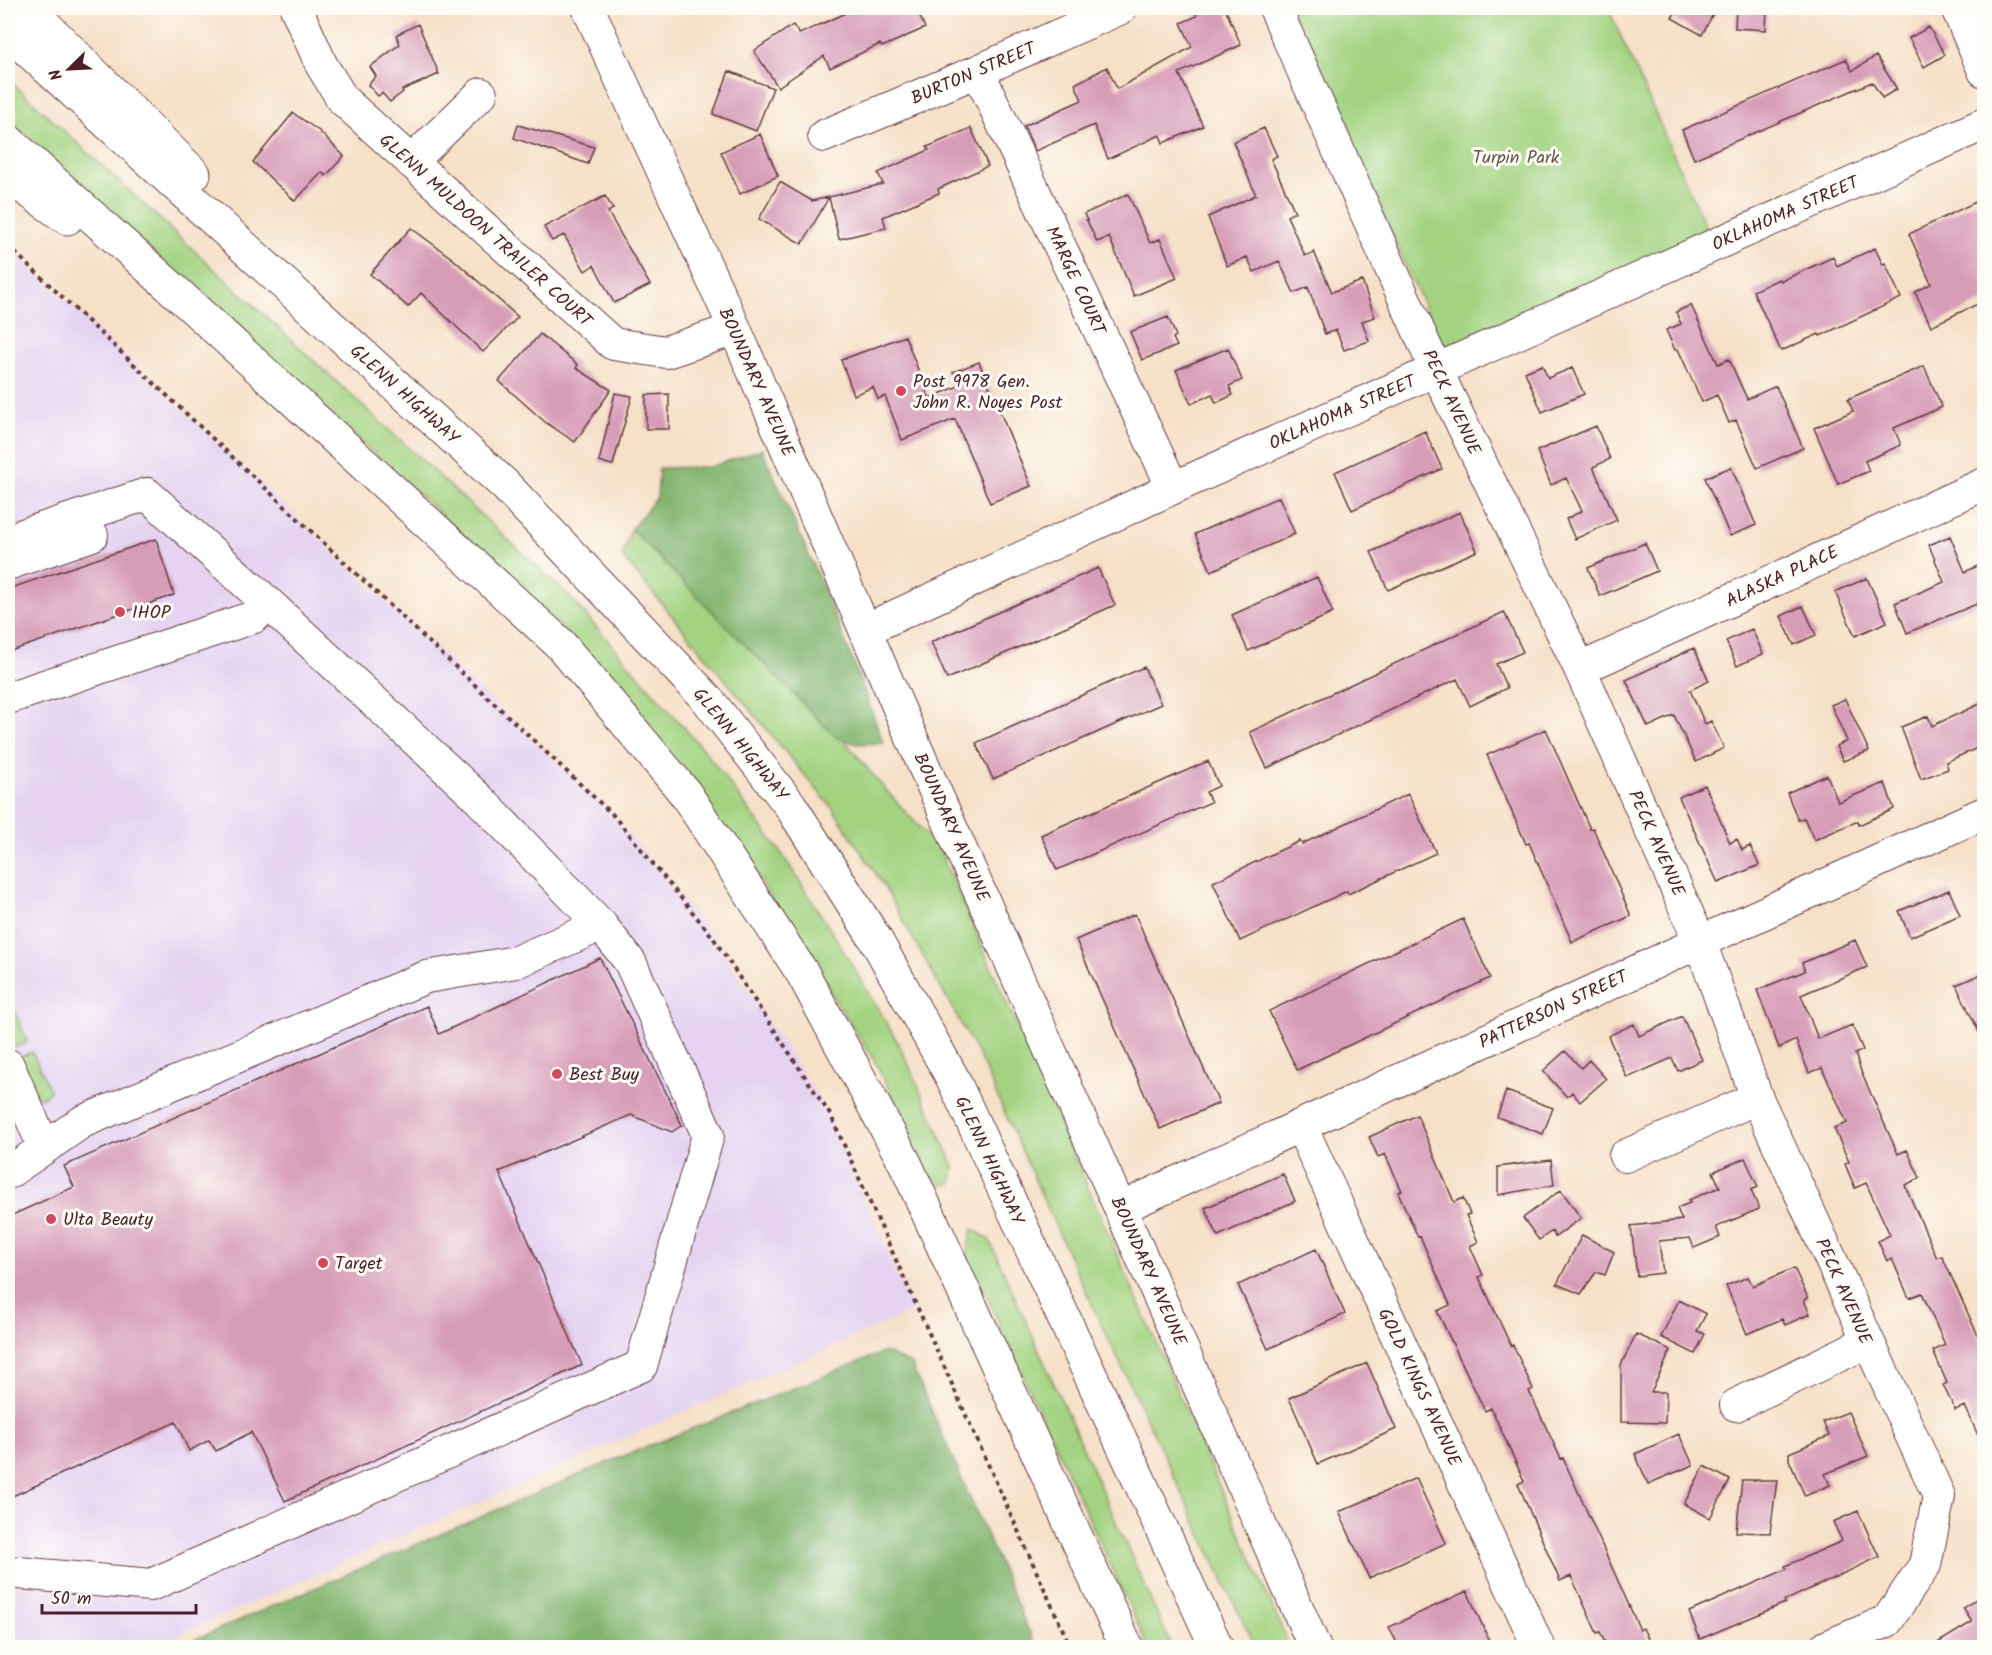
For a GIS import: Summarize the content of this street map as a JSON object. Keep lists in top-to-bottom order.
{
  "streets": {
    "highway": ["GLENN HIGHWAY"],
    "street": [
      "BURTON STREET",
      "OKLAHOMA STREET",
      "GLENN MULDOON TRAILER COURT",
      "MARGE COURT",
      "BOUNDARY AVEUNE",
      "PECK AVENUE",
      "ALASKA PLACE",
      "PATTERSON STREET",
      "GOLD KINGS AVENUE"
    ]
  },
  "crossings": [
    ["BURTON STREET", "MARGE COURT"],
    ["OKLAHOMA STREET", "MARGE COURT"],
    ["OKLAHOMA STREET", "BOUNDARY AVEUNE"],
    ["OKLAHOMA STREET", "PECK AVENUE"],
    ["GLENN MULDOON TRAILER COURT", "BOUNDARY AVEUNE"],
    ["BOUNDARY AVEUNE", "PATTERSON STREET"],
    ["PECK AVENUE", "ALASKA PLACE"],
    ["PECK AVENUE", "PATTERSON STREET"],
    ["PATTERSON STREET", "GOLD KINGS AVENUE"]
  ],
  "parks": ["Turpin Park"],
  "places": [
    "Post 9978 Gen. John R. Noyes Post",
    "IHOP",
    "Best Buy",
    "Ulta Beauty",
    "Target"
  ],
  "scale_bar": "50 m",
  "north": "bottom left"
}
